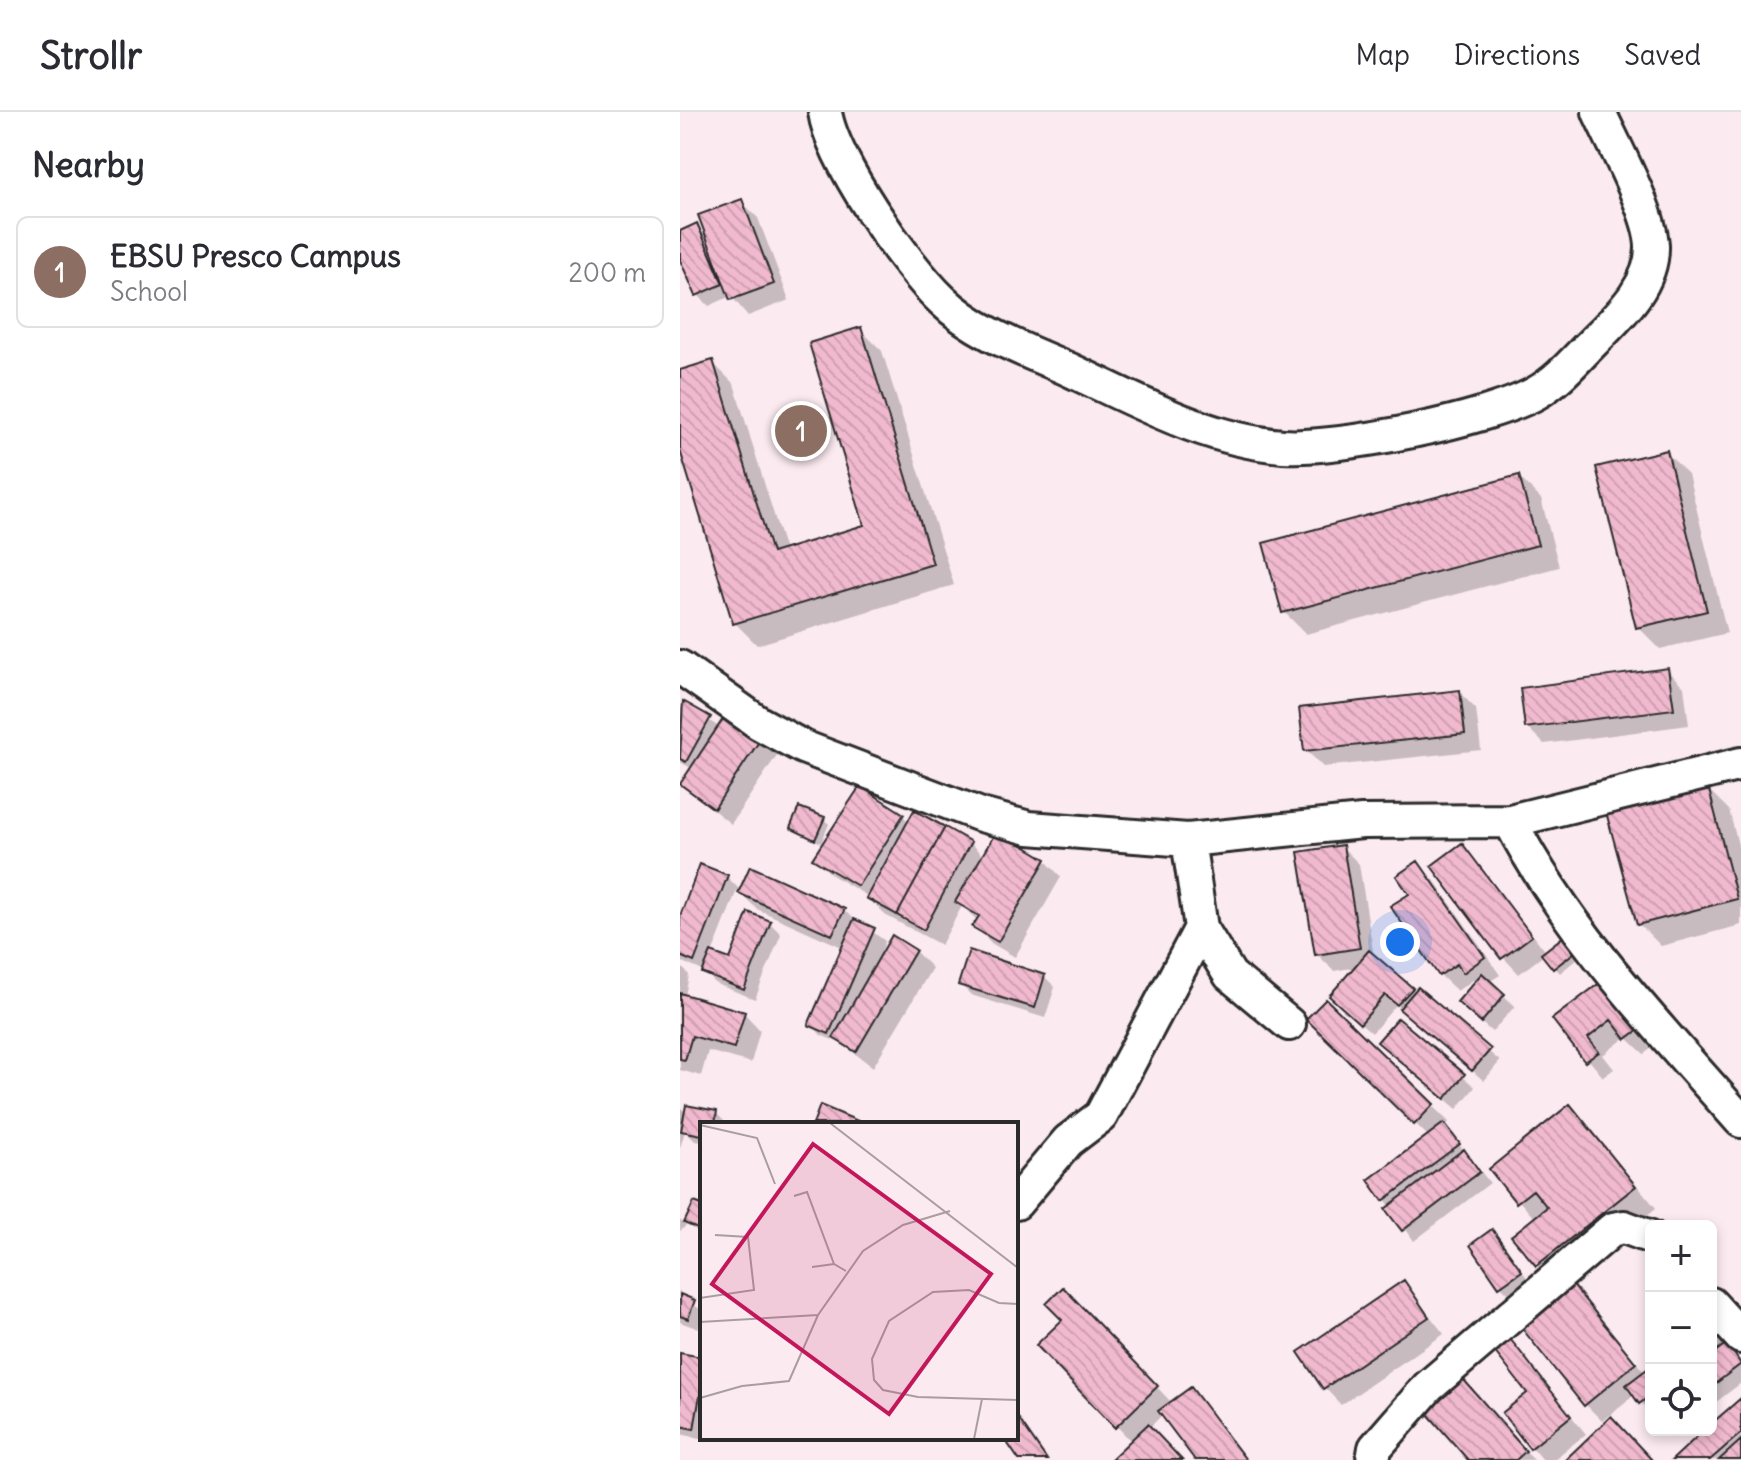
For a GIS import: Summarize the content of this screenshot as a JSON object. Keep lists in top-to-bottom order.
{
  "page": {
    "header": "Strollr",
    "nav": ["Map", "Directions", "Saved"],
    "heading": "Nearby",
    "list": [
      {
        "mark": "1",
        "name": "EBSU Presco Campus",
        "note": "School",
        "value": "200 m"
      }
    ],
    "pins": "1",
    "map_buttons": ["+", "−"]
  }
}
